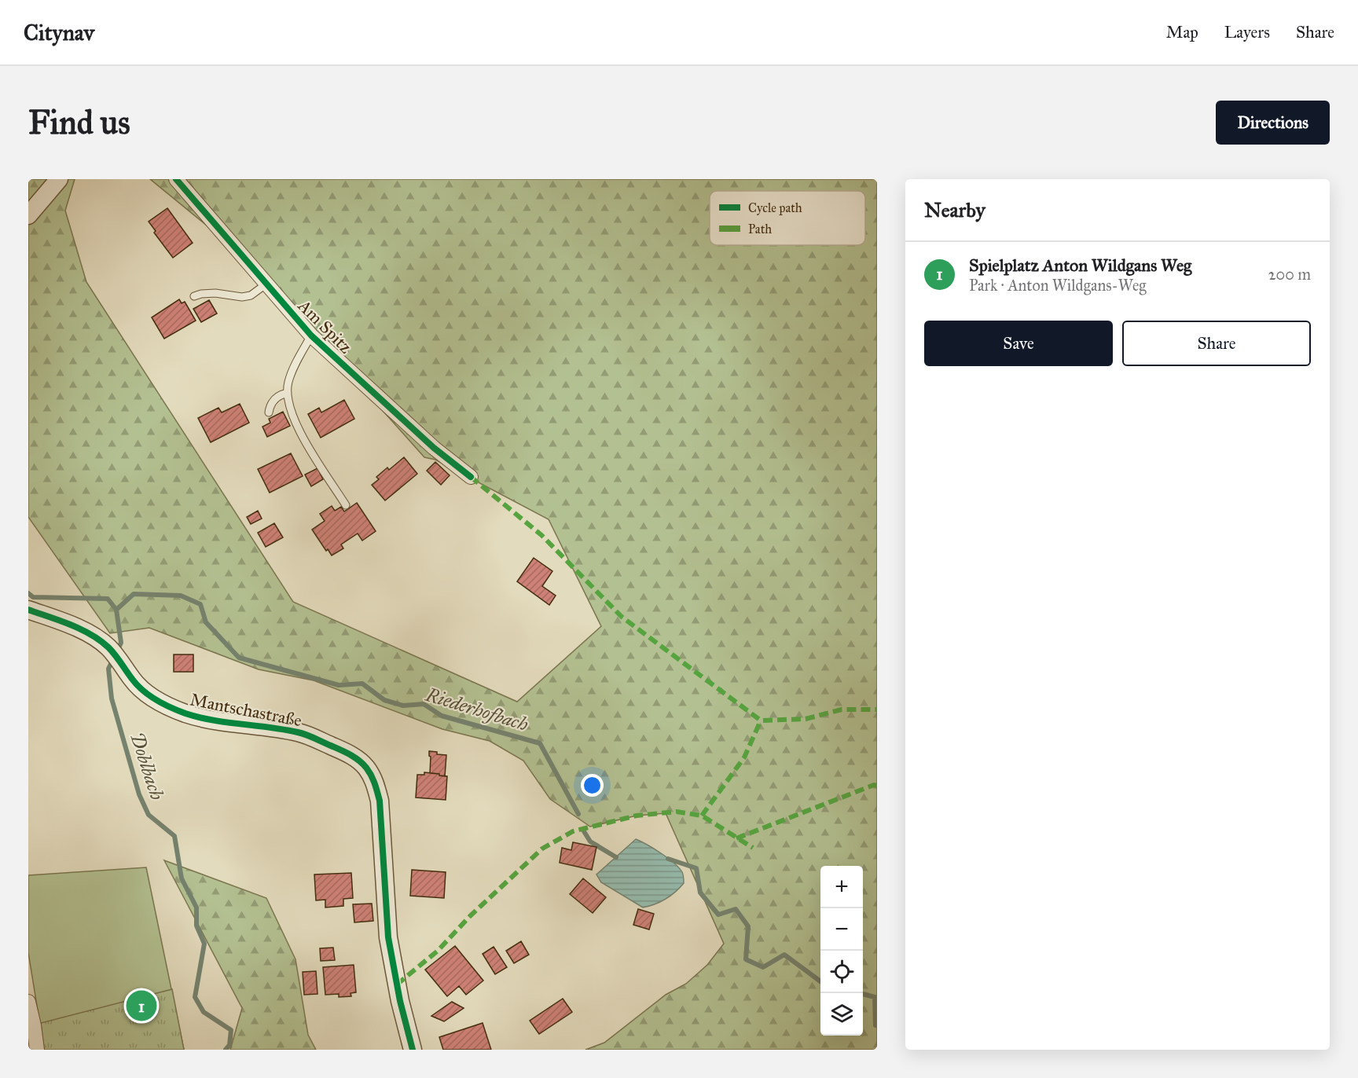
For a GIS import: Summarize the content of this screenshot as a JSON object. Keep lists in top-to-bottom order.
{
  "streets": {
    "street": ["Am Spitz", "Mantschastraße"]
  },
  "water": ["Riederhofbach", "Doblbach"],
  "legend": ["Cycle path", "Path"],
  "page": {
    "header": "Citynav",
    "nav": ["Map", "Layers", "Share"],
    "buttons": [
      "Directions",
      ["Save", "Share"]
    ],
    "title": "Find us",
    "heading": "Nearby",
    "list": [
      {
        "mark": "1",
        "name": "Spielplatz Anton Wildgans Weg",
        "note": "Park · Anton Wildgans-Weg",
        "value": "200 m"
      }
    ],
    "map_buttons": ["+", "−"],
    "pins": "1"
  }
}
